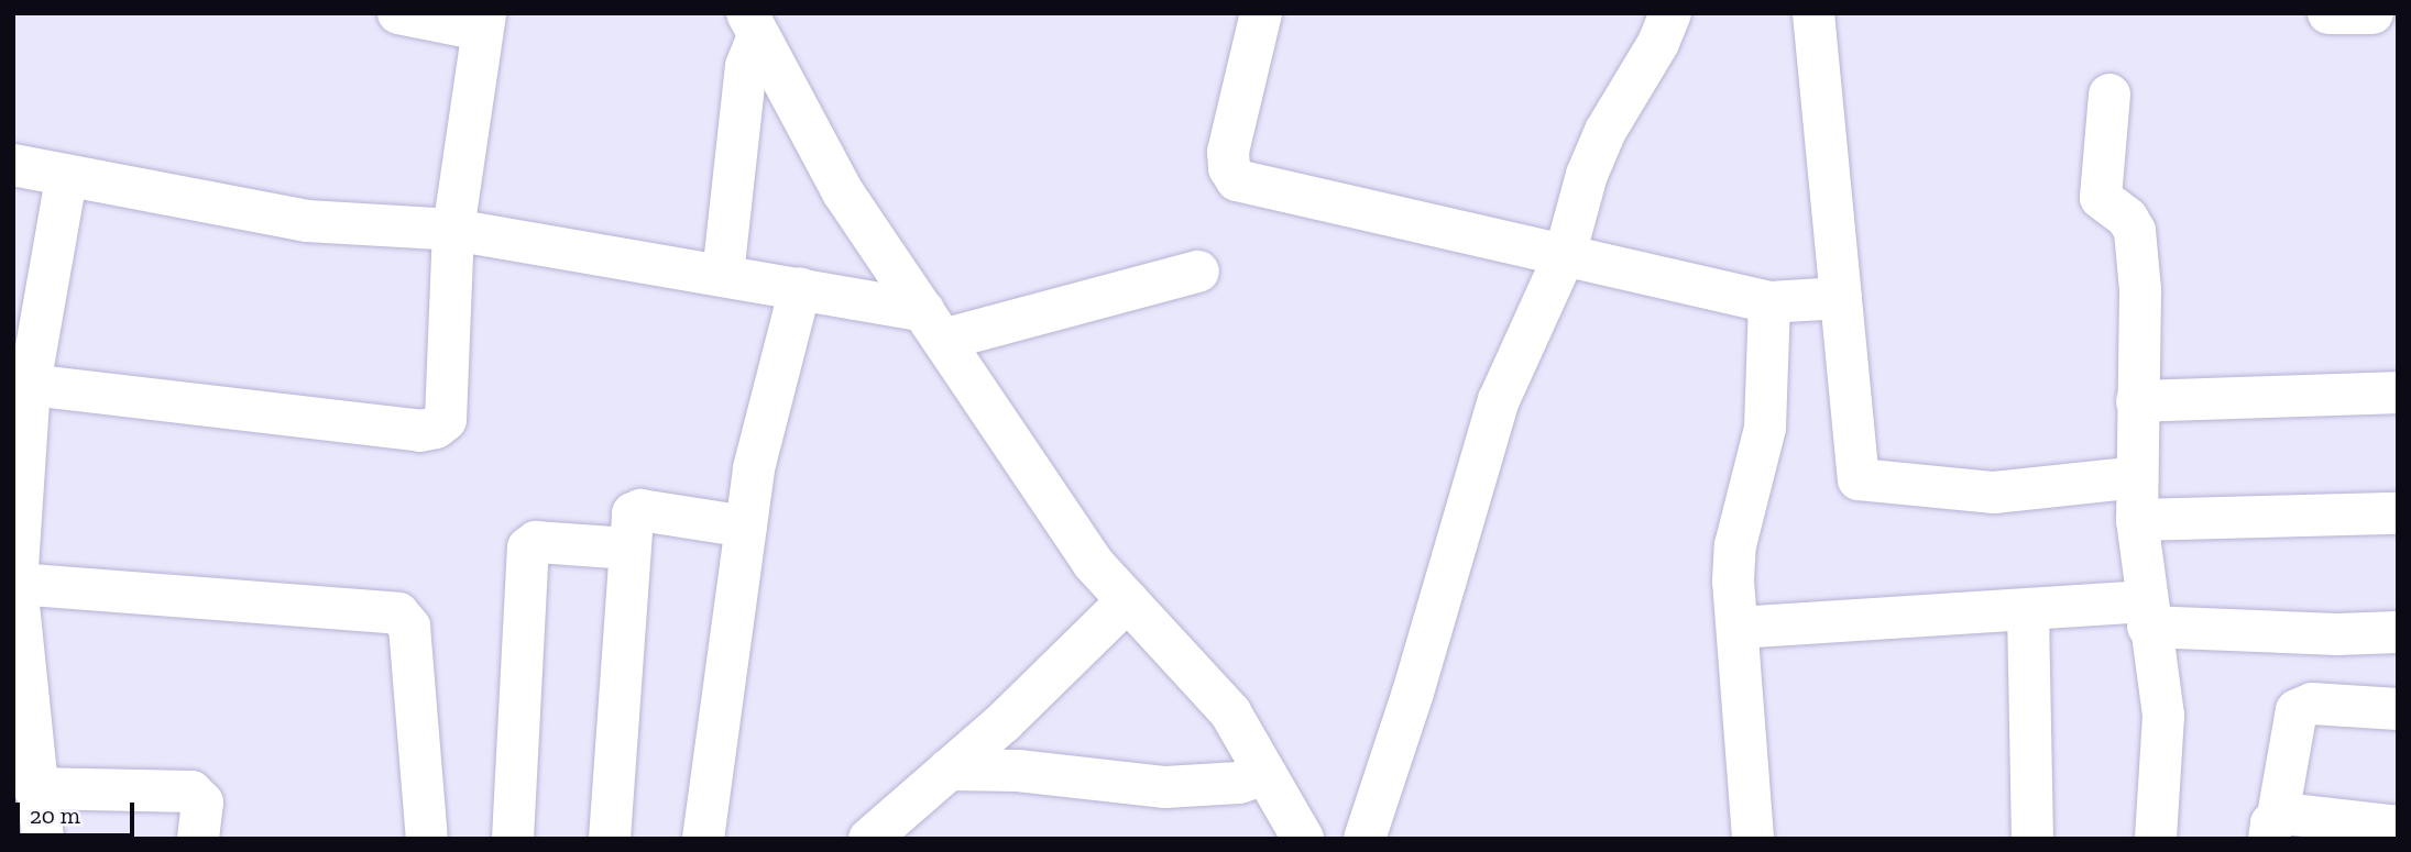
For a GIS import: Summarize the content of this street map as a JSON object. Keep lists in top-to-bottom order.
{
  "scale_bar": "20 m"
}
